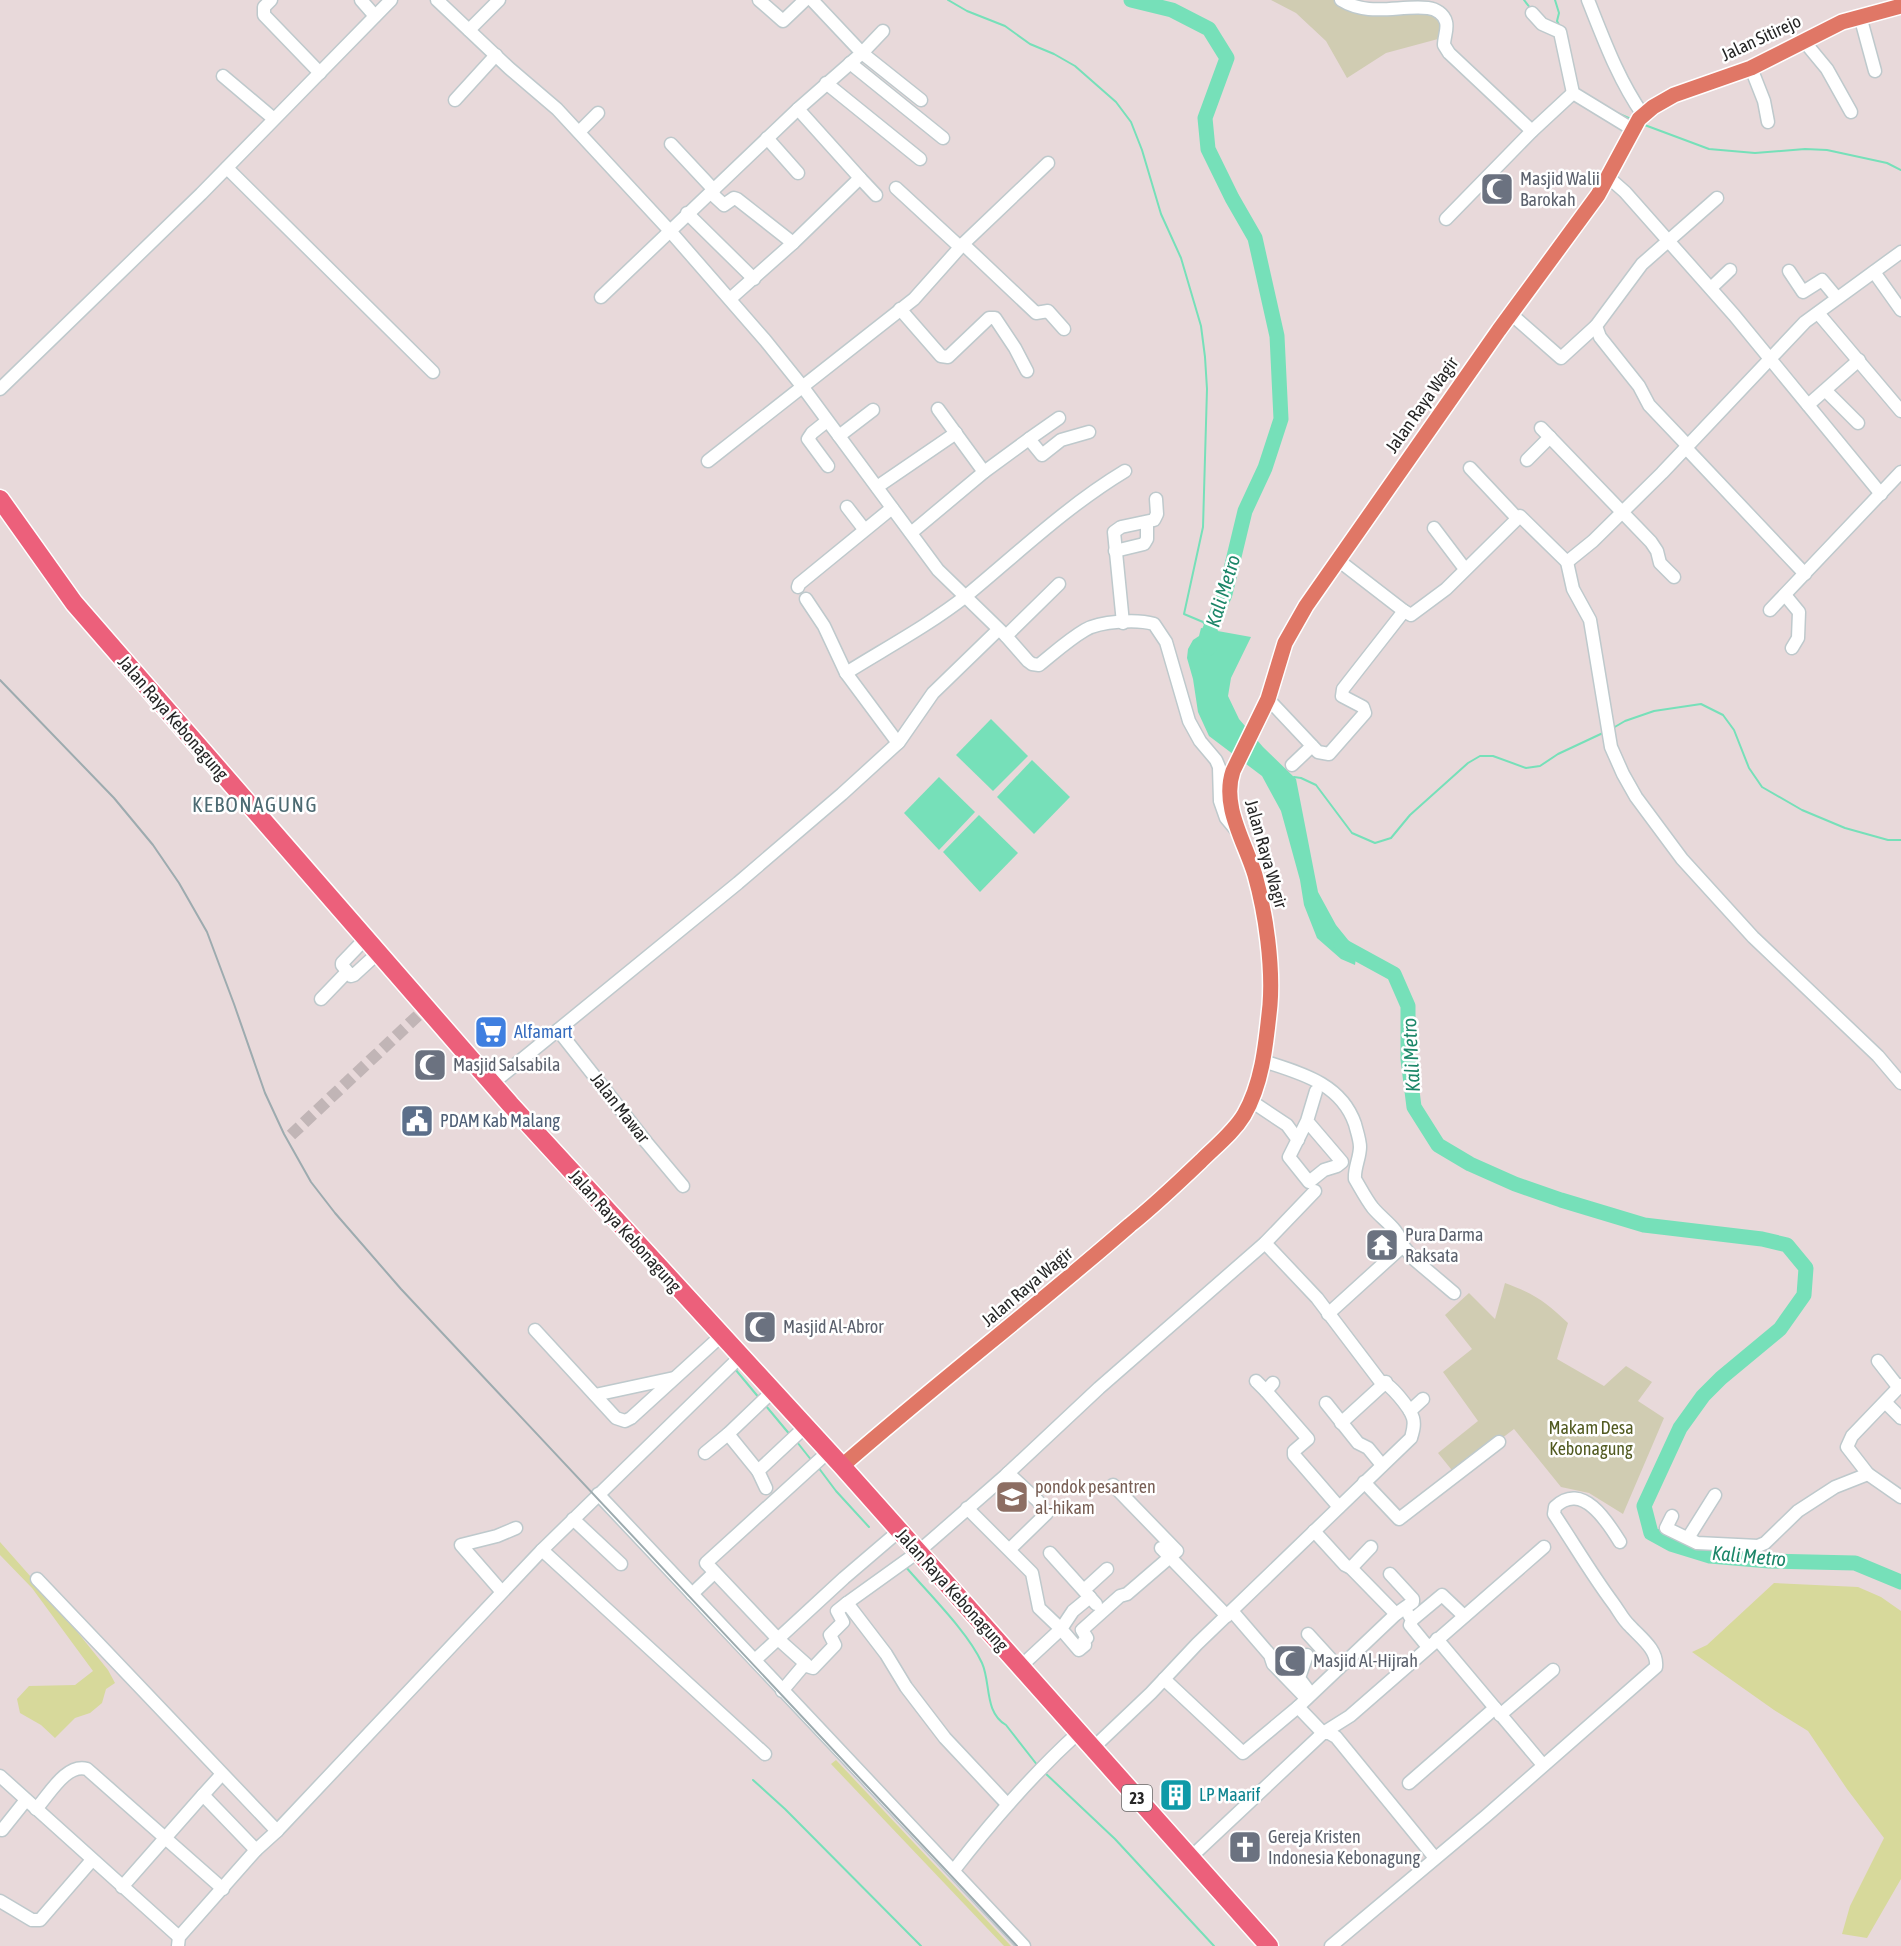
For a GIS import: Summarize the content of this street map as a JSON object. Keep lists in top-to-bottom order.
{
  "streets": {
    "highway": ["Jalan Raya Kebonagung", "23"],
    "main road": ["Jalan Sitirejo", "Jalan Raya Wagir"],
    "street": ["Jalan Mawar"]
  },
  "crossings": [
    ["Jalan Sitirejo", "Jalan Raya Wagir"],
    ["Jalan Raya Wagir", "Jalan Raya Kebonagung"]
  ],
  "districts": ["KEBONAGUNG"],
  "water": ["Kali Metro"],
  "parks": ["Makam Desa Kebonagung"],
  "places": {
    "mosque": [
      "Masjid Walii Barokah",
      "Masjid Salsabila",
      "Masjid Al-Abror",
      "Masjid Al-Hijrah"
    ],
    "supermarket": ["Alfamart"],
    "public building": ["PDAM Kab Malang"],
    "temple": ["Pura Darma Raksata"],
    "school or university": ["pondok pesantren al-hikam"],
    "building": ["LP Maarif"],
    "church": ["Gereja Kristen Indonesia Kebonagung"]
  }
}
